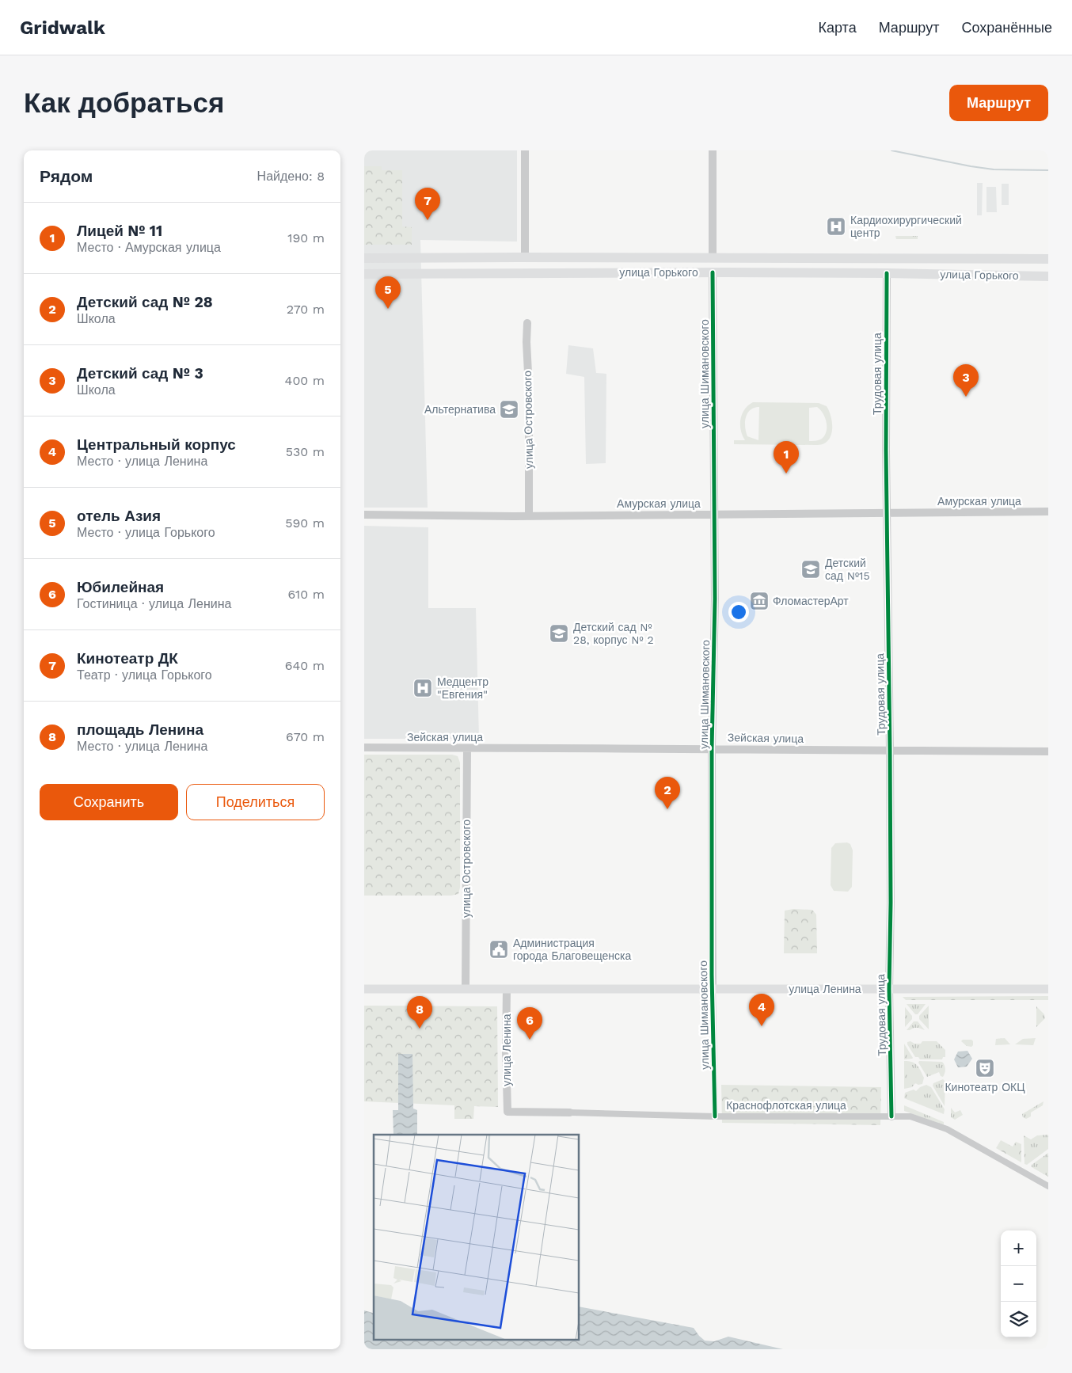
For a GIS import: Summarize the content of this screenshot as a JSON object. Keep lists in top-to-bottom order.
{
  "streets": {
    "main road": [
      "улица Горького",
      "улица Шимановского",
      "Трудовая улица",
      "улица Ленина"
    ],
    "street": [
      "улица Островского",
      "Амурская улица",
      "Зейская улица",
      "Краснофлотская улица"
    ]
  },
  "crossings": [
    ["улица Горького", "улица Шимановского"],
    ["улица Горького", "Трудовая улица"],
    ["улица Шимановского", "Амурская улица"],
    ["улица Шимановского", "Зейская улица"],
    ["улица Шимановского", "улица Ленина"],
    ["улица Шимановского", "Краснофлотская улица"],
    ["Трудовая улица", "Амурская улица"],
    ["Трудовая улица", "Зейская улица"],
    ["Трудовая улица", "улица Ленина"],
    ["Трудовая улица", "Краснофлотская улица"],
    ["улица Островского", "Амурская улица"],
    ["улица Островского", "Зейская улица"],
    ["улица Островского", "улица Ленина"],
    ["улица Ленина", "Краснофлотская улица"]
  ],
  "places": {
    "hospital": ["Кардиохирургический центр", "Медцентр \"Евгения\""],
    "school or university": ["Альтернатива", "Детский сад №15", "Детский сад № 28, корпус № 2"],
    "museum": ["ФломастерАрт"],
    "public building": ["Администрация города Благовещенска"],
    "theatre": ["Кинотеатр ОКЦ"]
  },
  "page": {
    "header": "Gridwalk",
    "nav": ["Карта", "Маршрут", "Сохранённые"],
    "buttons": [
      "Маршрут",
      ["Сохранить", "Поделиться"]
    ],
    "title": "Как добраться",
    "heading": ["Рядом", "Найдено: 8"],
    "pins": [
      "7",
      "5",
      "3",
      "1",
      "2",
      "4",
      "8",
      "6"
    ],
    "list": [
      {
        "mark": "1",
        "name": "Лицей № 11",
        "note": "Место · Амурская улица",
        "value": "190 m"
      },
      {
        "mark": "2",
        "name": "Детский сад № 28",
        "note": "Школа",
        "value": "270 m"
      },
      {
        "mark": "3",
        "name": "Детский сад № 3",
        "note": "Школа",
        "value": "400 m"
      },
      {
        "mark": "4",
        "name": "Центральный корпус",
        "note": "Место · улица Ленина",
        "value": "530 m"
      },
      {
        "mark": "5",
        "name": "отель Азия",
        "note": "Место · улица Горького",
        "value": "590 m"
      },
      {
        "mark": "6",
        "name": "Юбилейная",
        "note": "Гостиница · улица Ленина",
        "value": "610 m"
      },
      {
        "mark": "7",
        "name": "Кинотеатр ДК",
        "note": "Театр · улица Горького",
        "value": "640 m"
      },
      {
        "mark": "8",
        "name": "площадь Ленина",
        "note": "Место · улица Ленина",
        "value": "670 m"
      }
    ],
    "map_buttons": ["+", "−"]
  }
}
